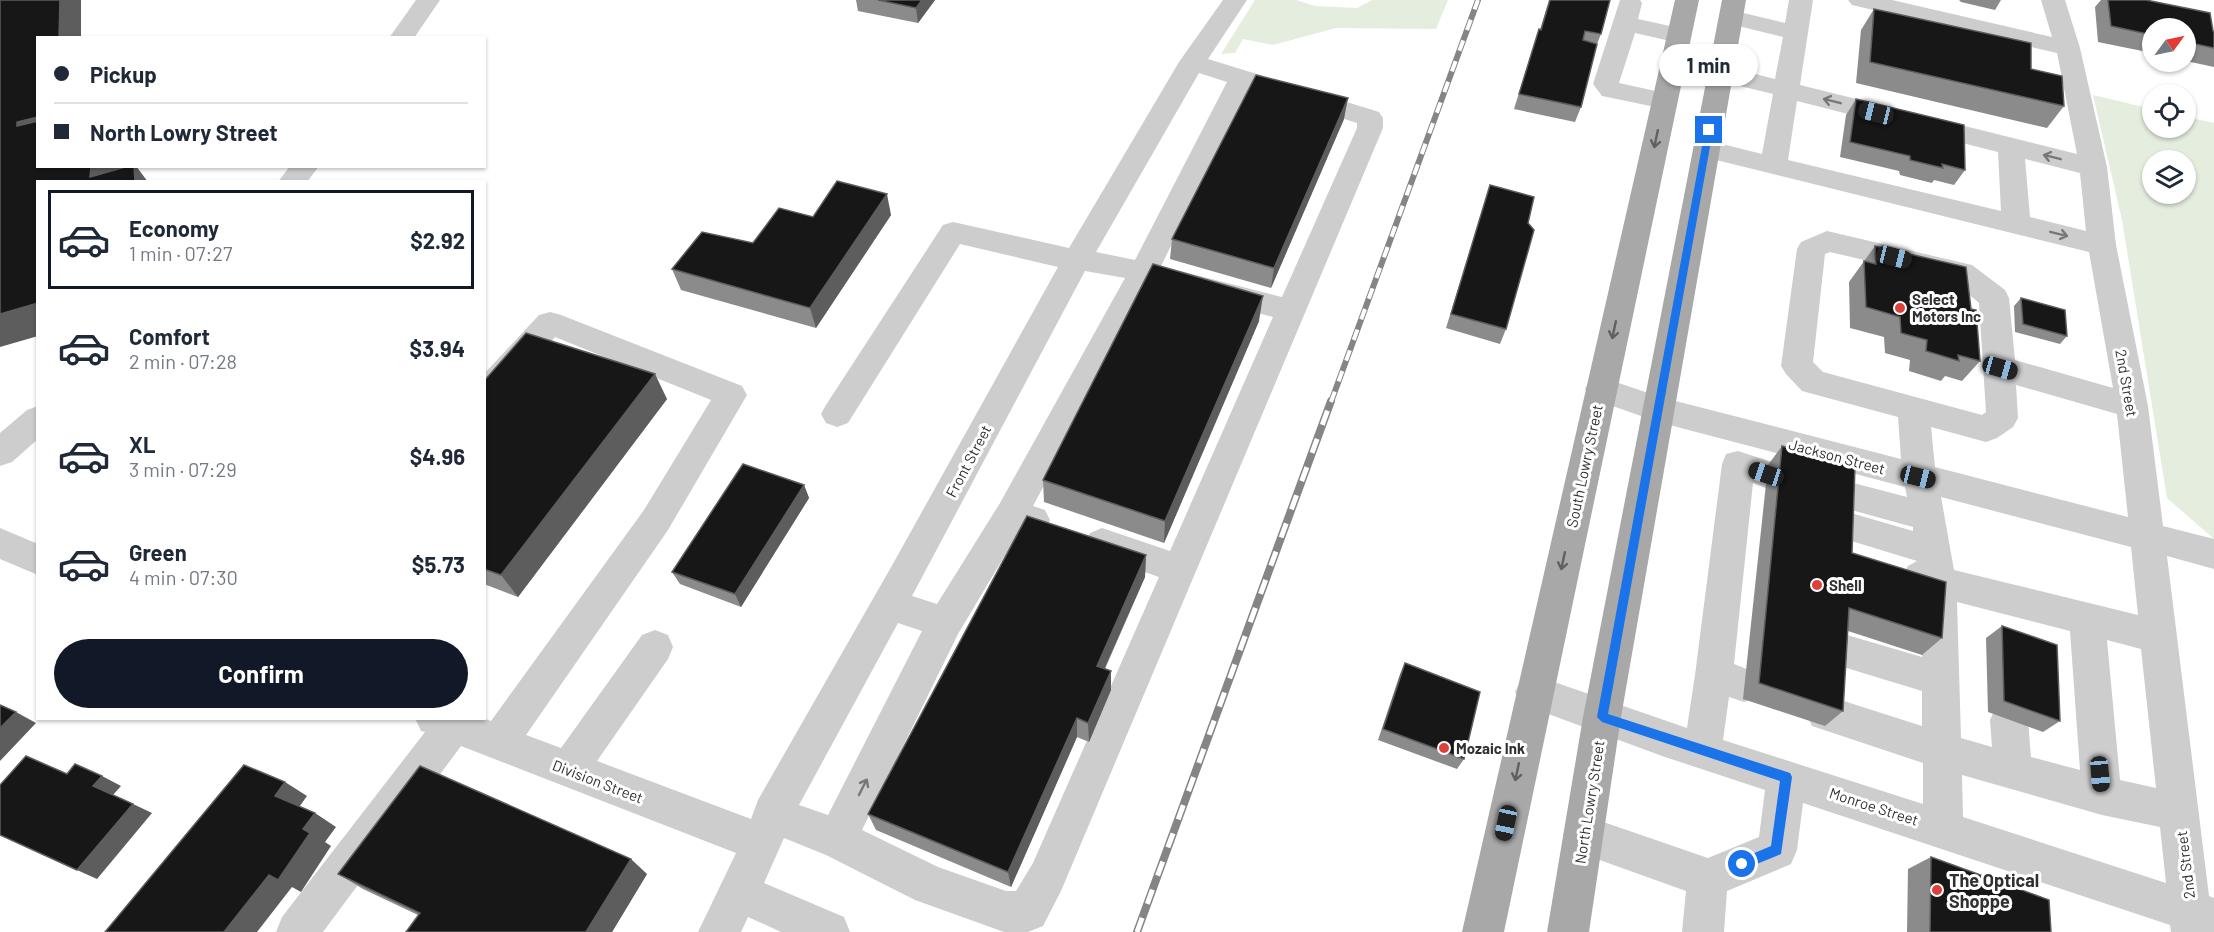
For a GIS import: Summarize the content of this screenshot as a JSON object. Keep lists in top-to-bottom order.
{
  "streets": {
    "main road": ["South Lowry Street", "North Lowry Street"],
    "street": [
      "2nd Street",
      "Jackson Street",
      "Front Street",
      "Division Street",
      "Monroe Street"
    ]
  },
  "crossings": [
    ["2nd Street", "Jackson Street"],
    ["2nd Street", "Monroe Street"],
    ["Jackson Street", "South Lowry Street"],
    ["Jackson Street", "North Lowry Street"],
    ["Front Street", "Division Street"],
    ["South Lowry Street", "Monroe Street"],
    ["North Lowry Street", "Monroe Street"]
  ],
  "one_way": ["South Lowry Street"],
  "places": [
    "Select Motors Inc",
    "Shell",
    "Mozaic Ink",
    "The Optical Shoppe"
  ],
  "north": "top right",
  "page": {
    "banner": ["Pickup", "North Lowry Street"],
    "bubble": "1 min",
    "list": [
      {
        "name": "Economy",
        "note": "1 min · 07:27",
        "value": "$2.92"
      },
      {
        "name": "Comfort",
        "note": "2 min · 07:28",
        "value": "$3.94"
      },
      {
        "name": "XL",
        "note": "3 min · 07:29",
        "value": "$4.96"
      },
      {
        "name": "Green",
        "note": "4 min · 07:30",
        "value": "$5.73"
      }
    ],
    "buttons": "Confirm"
  }
}
